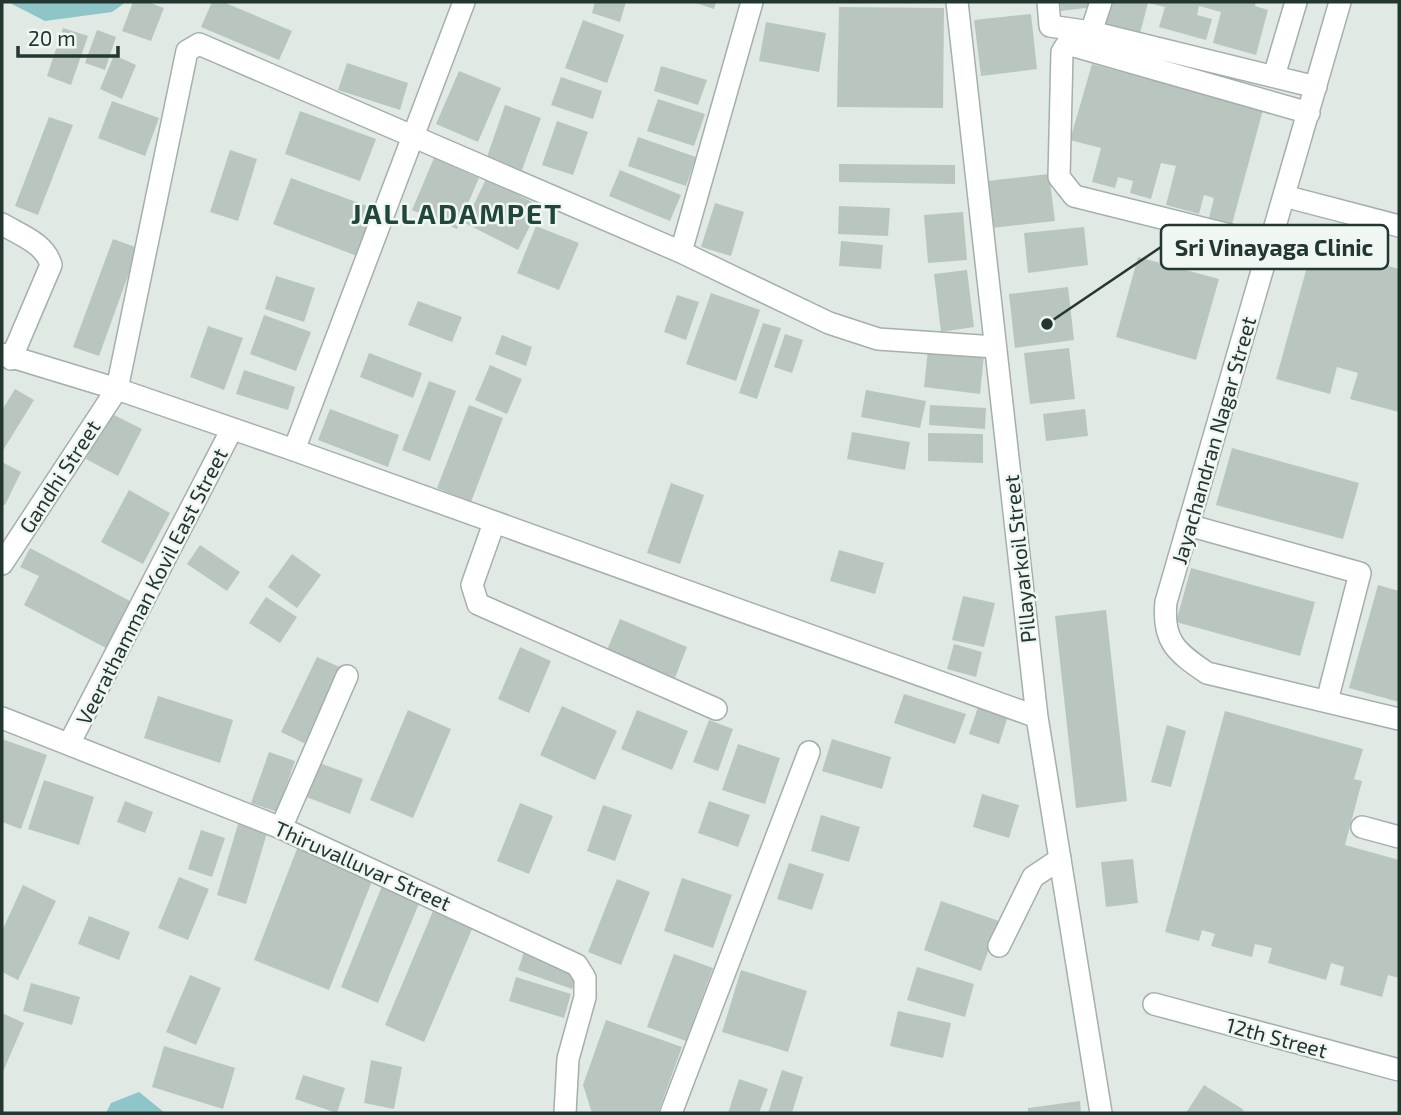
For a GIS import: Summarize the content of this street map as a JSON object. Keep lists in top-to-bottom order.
{
  "streets": {
    "street": [
      "Jayachandran Nagar Street",
      "Gandhi Street",
      "Pillayarkoil Street",
      "Veerathamman Kovil East Street",
      "Thiruvalluvar Street",
      "12th Street"
    ]
  },
  "crossings": [
    ["Veerathamman Kovil East Street", "Thiruvalluvar Street"]
  ],
  "districts": ["JALLADAMPET"],
  "places": ["Sri Vinayaga Clinic"],
  "scale_bar": "20 m"
}
